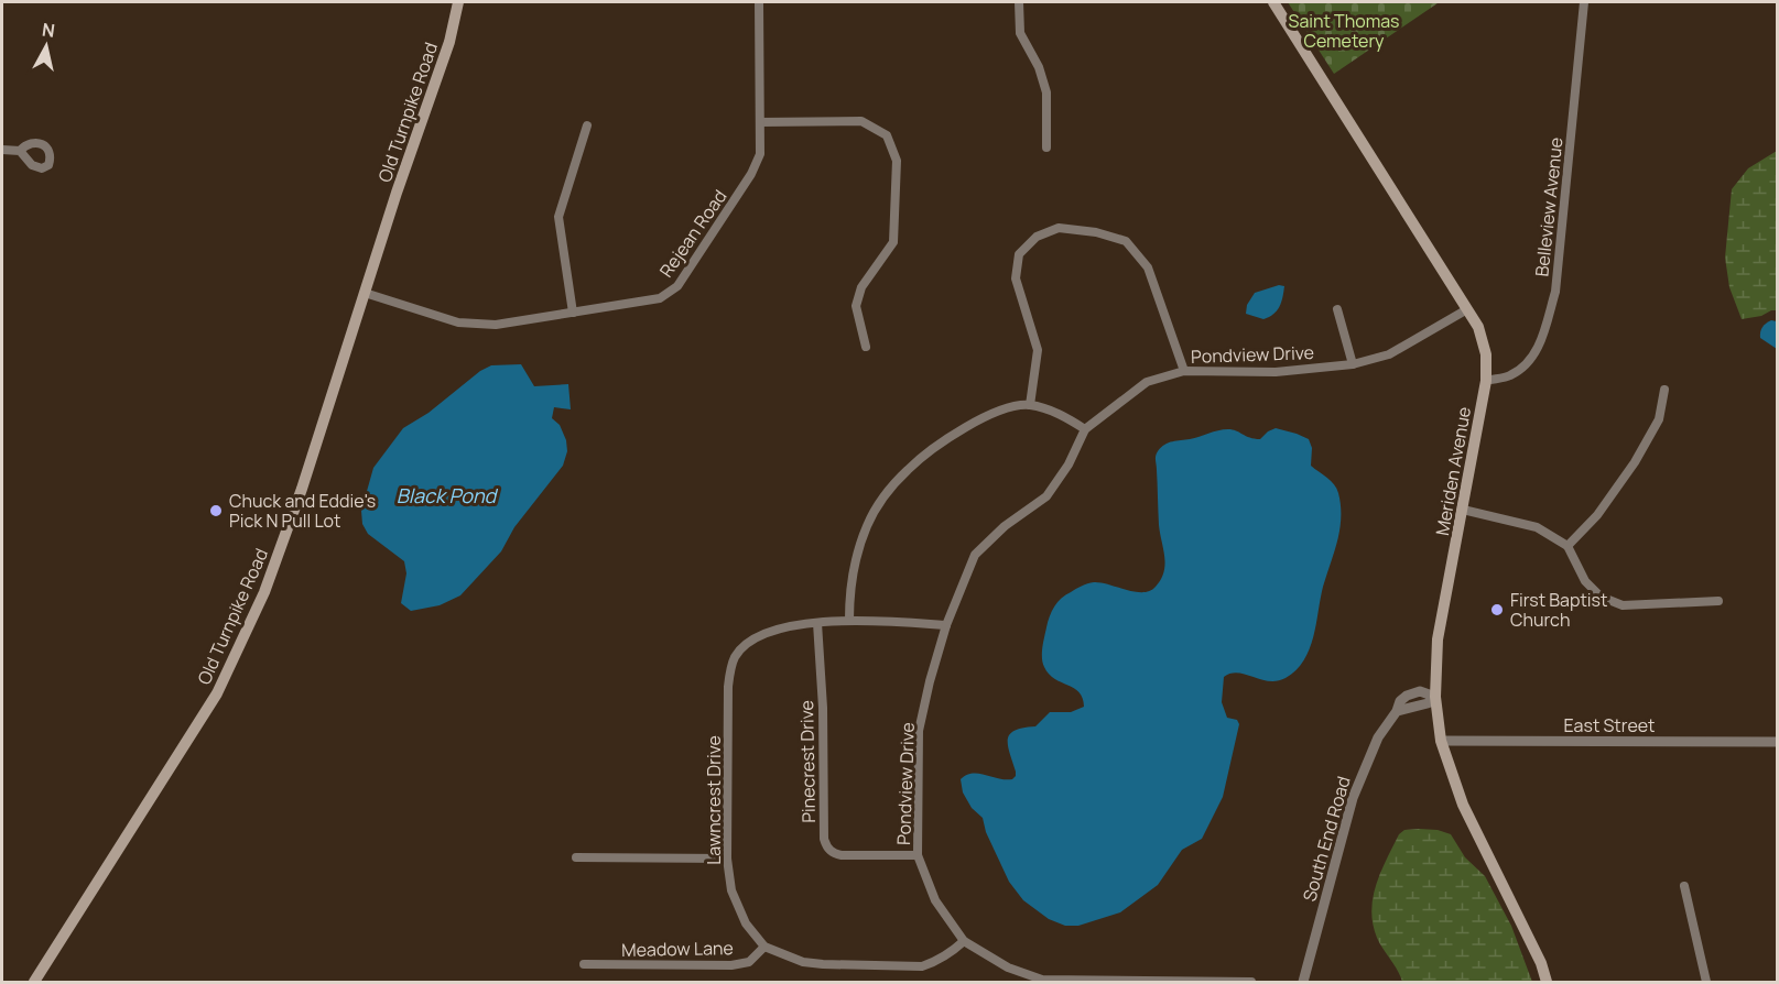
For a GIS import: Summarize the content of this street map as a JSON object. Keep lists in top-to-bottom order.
{
  "streets": {
    "main road": ["Old Turnpike Road", "Meriden Avenue"],
    "street": [
      "Belleview Avenue",
      "Rejean Road",
      "Pondview Drive",
      "East Street",
      "Pinecrest Drive",
      "Lawncrest Drive",
      "South End Road",
      "Meadow Lane"
    ]
  },
  "crossings": [
    ["Old Turnpike Road", "Rejean Road"],
    ["Belleview Avenue", "Meriden Avenue"],
    ["Pondview Drive", "Meriden Avenue"],
    ["Pondview Drive", "Pinecrest Drive"],
    ["Pondview Drive", "Lawncrest Drive"],
    ["Meriden Avenue", "East Street"],
    ["Meriden Avenue", "South End Road"],
    ["Pinecrest Drive", "Lawncrest Drive"],
    ["Lawncrest Drive", "Meadow Lane"]
  ],
  "water": ["Black Pond"],
  "parks": ["Saint Thomas Cemetery"],
  "places": ["Chuck and Eddie's Pick N Pull Lot", "First Baptist Church"],
  "north": "top"
}
